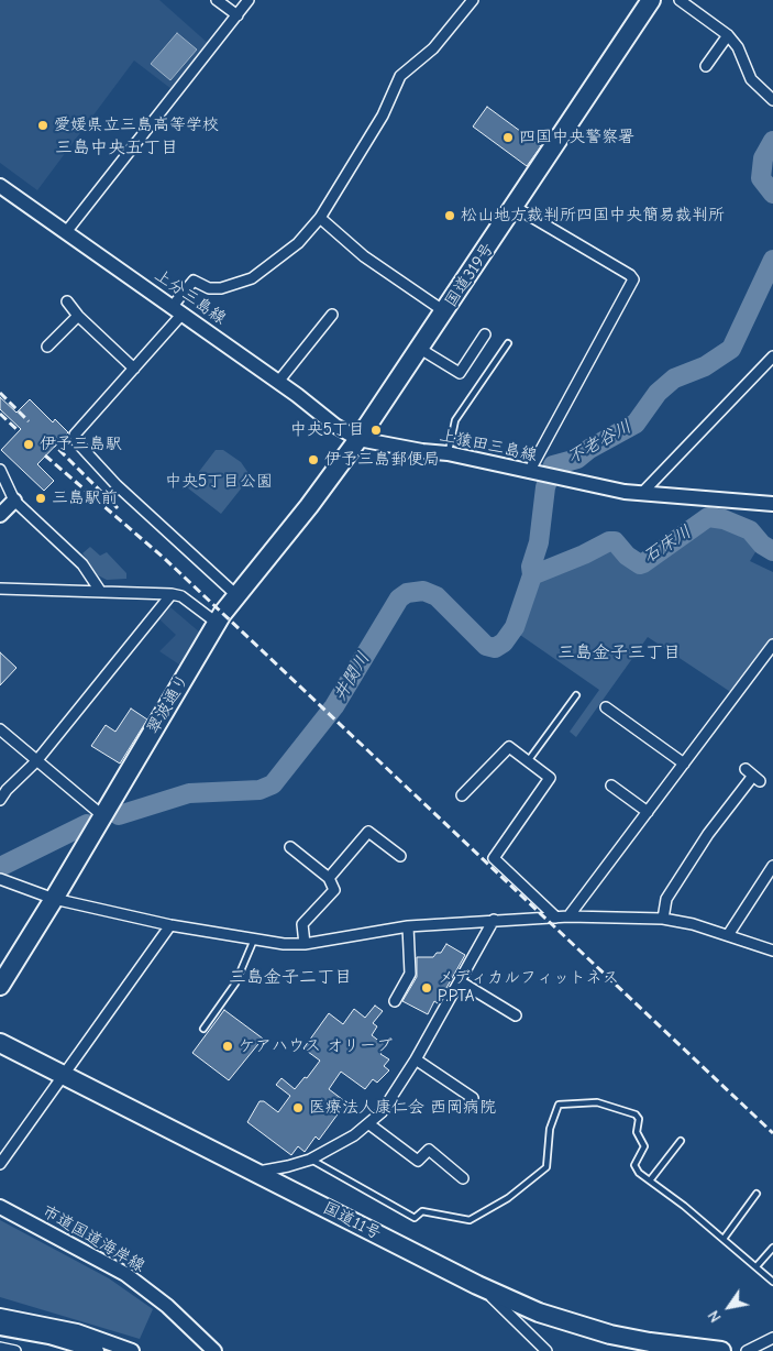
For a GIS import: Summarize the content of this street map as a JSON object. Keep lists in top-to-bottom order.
{
  "streets": {
    "highway": ["国道319号", "翠波通り", "国道11号"],
    "main road": ["上分三島線", "上猿田三島線", "市道国道海岸線"]
  },
  "crossings": [
    ["国道319号", "上分三島線"],
    ["国道319号", "上猿田三島線"],
    ["国道319号", "翠波通り"],
    ["上分三島線", "上猿田三島線"],
    ["上分三島線", "翠波通り"],
    ["上猿田三島線", "翠波通り"]
  ],
  "districts": ["三島中央五丁目", "三島金子三丁目", "三島金子二丁目"],
  "water": ["不老谷川", "石床川", "井関川"],
  "parks": ["中央5丁目公園"],
  "places": [
    "愛媛県立三島高等学校",
    "四国中央警察署",
    "松山地方裁判所四国中央簡易裁判所",
    "中央5丁目",
    "伊予三島駅",
    "伊予三島郵便局",
    "三島駅前",
    "メディカルフィットネス P.PTA",
    "ケアハウス オリーブ",
    "医療法人康仁会 西岡病院"
  ],
  "north": "bottom left"
}
